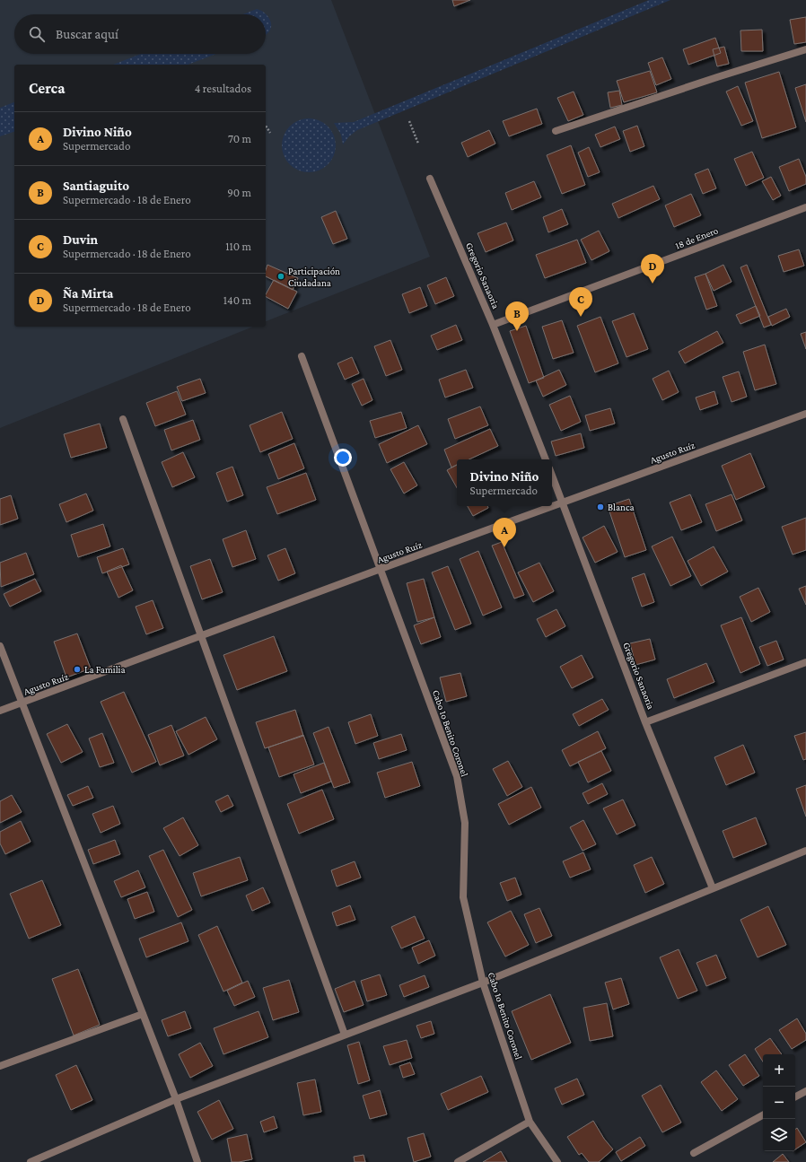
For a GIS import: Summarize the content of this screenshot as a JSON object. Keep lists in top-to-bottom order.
{
  "streets": {
    "street": [
      "18 de Enero",
      "Gregorio Sanaoria",
      "Agusto Ruíz",
      "Cabo 1o Benito Coronel"
    ]
  },
  "crossings": [
    ["18 de Enero", "Gregorio Sanaoria"],
    ["Gregorio Sanaoria", "Agusto Ruíz"],
    ["Agusto Ruíz", "Cabo 1o Benito Coronel"]
  ],
  "places": ["Participación Ciudadana", "Blanca", "La Familia"],
  "page": {
    "search": "Buscar aquí",
    "heading": ["Cerca", "4 resultados"],
    "list": [
      {
        "mark": "A",
        "name": "Divino Niño",
        "note": "Supermercado",
        "value": "70 m"
      },
      {
        "mark": "B",
        "name": "Santiaguito",
        "note": "Supermercado · 18 de Enero",
        "value": "90 m"
      },
      {
        "mark": "C",
        "name": "Duvin",
        "note": "Supermercado · 18 de Enero",
        "value": "110 m"
      },
      {
        "mark": "D",
        "name": "Ña Mirta",
        "note": "Supermercado · 18 de Enero",
        "value": "140 m"
      }
    ],
    "pins": [
      "D",
      "C",
      "B",
      "A"
    ],
    "popup": ["Divino Niño", "Supermercado"],
    "map_buttons": ["+", "−"]
  }
}
